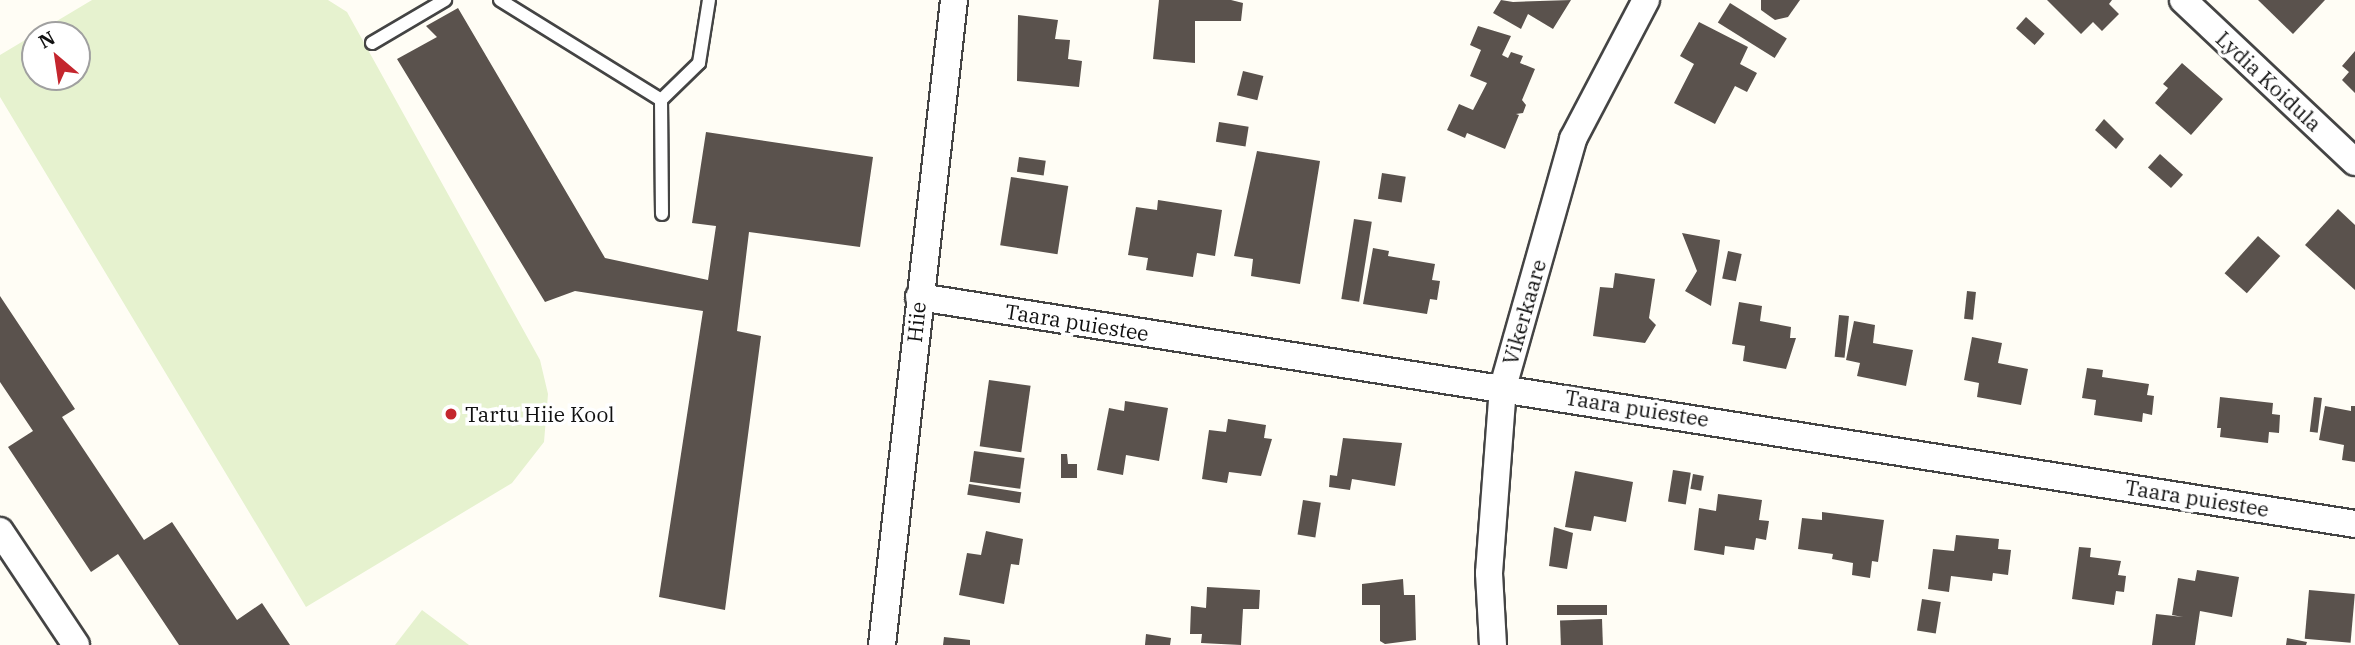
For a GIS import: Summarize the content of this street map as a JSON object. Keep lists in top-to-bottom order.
{
  "streets": {
    "street": [
      "Lydia Koidula",
      "Vikerkaare",
      "Hiie",
      "Taara puiestee"
    ]
  },
  "crossings": [
    ["Vikerkaare", "Taara puiestee"],
    ["Hiie", "Taara puiestee"]
  ],
  "places": ["Tartu Hiie Kool"],
  "north": "top left"
}
